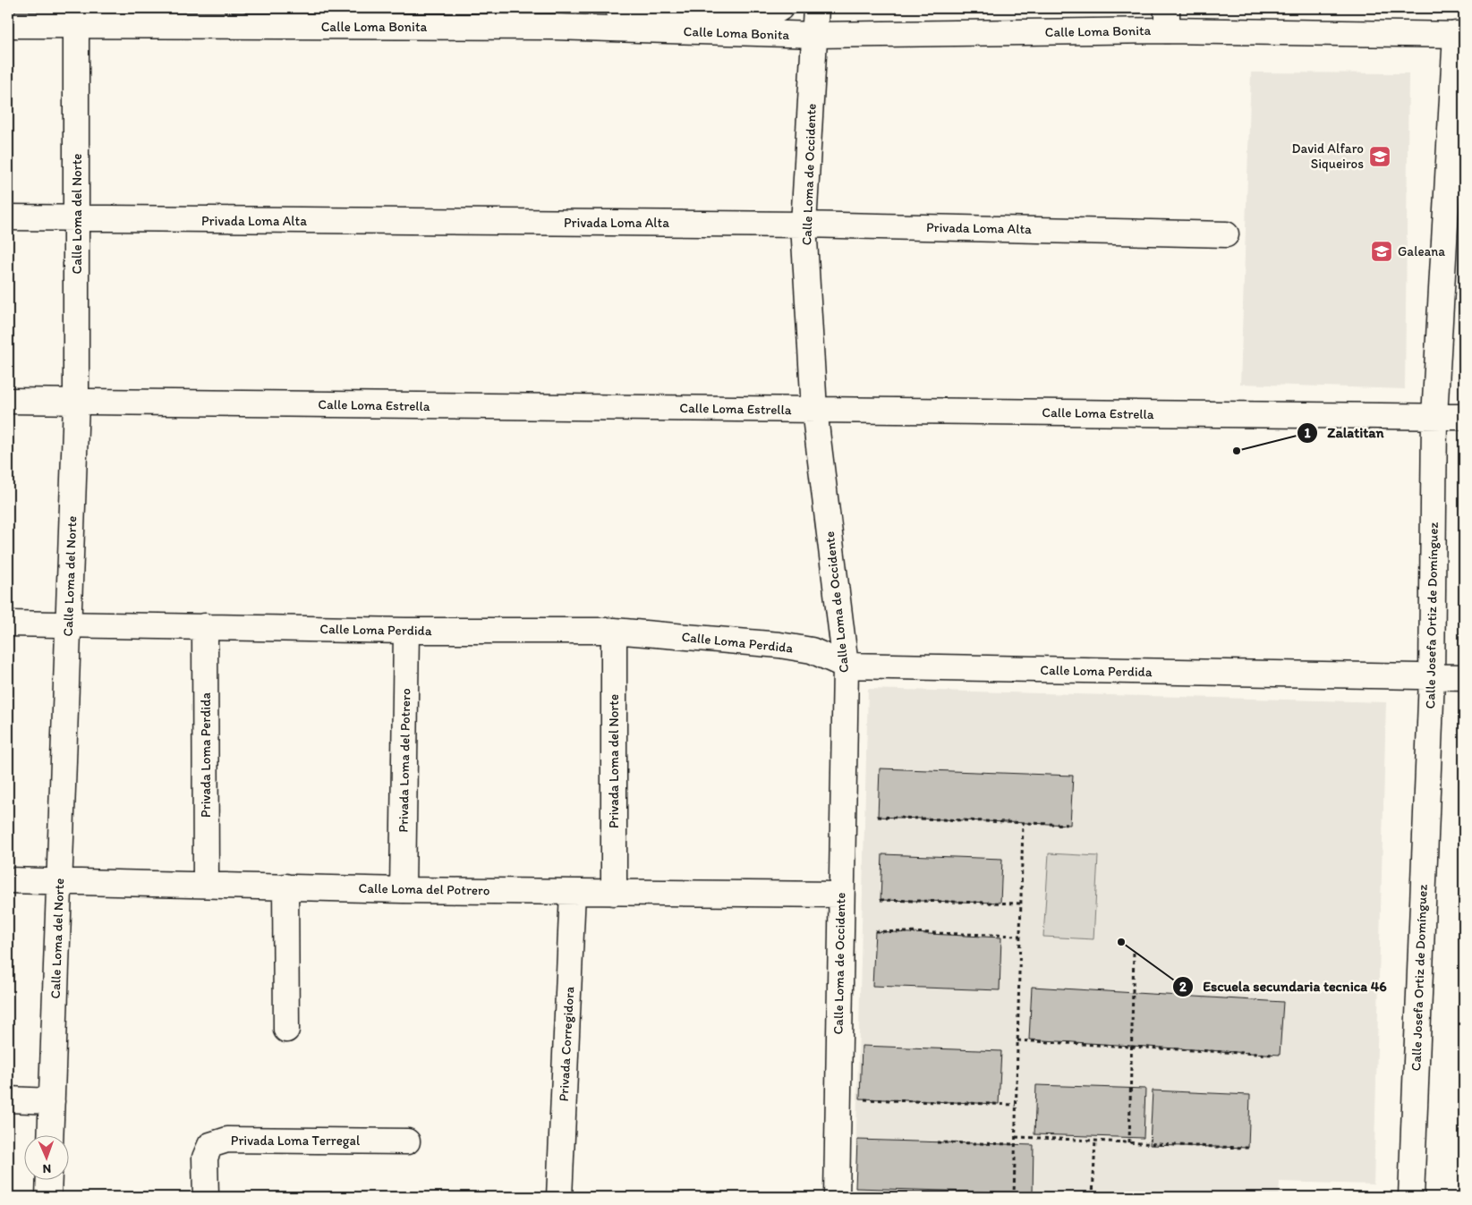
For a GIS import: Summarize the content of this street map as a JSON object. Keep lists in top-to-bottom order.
{
  "streets": {
    "street": [
      "Calle Loma Bonita",
      "Calle Loma de Occidente",
      "Calle Loma del Norte",
      "Privada Loma Alta",
      "Calle Loma Estrella",
      "Calle Josefa Ortiz de Domínguez",
      "Calle Loma Perdida",
      "Privada Loma Perdida",
      "Privada Loma del Potrero",
      "Privada Loma del Norte",
      "Calle Loma del Potrero",
      "Privada Corregidora",
      "Privada Loma Terregal"
    ]
  },
  "crossings": [
    ["Calle Loma Bonita", "Calle Loma de Occidente"],
    ["Calle Loma Bonita", "Calle Loma del Norte"],
    ["Calle Loma Bonita", "Calle Josefa Ortiz de Domínguez"],
    ["Calle Loma de Occidente", "Privada Loma Alta"],
    ["Calle Loma de Occidente", "Calle Loma Estrella"],
    ["Calle Loma de Occidente", "Calle Loma Perdida"],
    ["Calle Loma de Occidente", "Calle Loma del Potrero"],
    ["Calle Loma del Norte", "Privada Loma Alta"],
    ["Calle Loma del Norte", "Calle Loma Estrella"],
    ["Calle Loma del Norte", "Calle Loma Perdida"],
    ["Calle Loma del Norte", "Calle Loma del Potrero"],
    ["Calle Loma Estrella", "Calle Josefa Ortiz de Domínguez"],
    ["Calle Josefa Ortiz de Domínguez", "Calle Loma Perdida"],
    ["Calle Loma Perdida", "Privada Loma Perdida"],
    ["Calle Loma Perdida", "Privada Loma del Potrero"],
    ["Calle Loma Perdida", "Privada Loma del Norte"],
    ["Privada Loma Perdida", "Calle Loma del Potrero"],
    ["Privada Loma del Potrero", "Calle Loma del Potrero"],
    ["Privada Loma del Norte", "Calle Loma del Potrero"],
    ["Calle Loma del Potrero", "Privada Corregidora"]
  ],
  "places": {
    "school or university": ["David Alfaro Siqueiros", "Galeana"],
    "other": ["Zalatitan", "Escuela secundaria tecnica 46"]
  },
  "north": "bottom"
}
